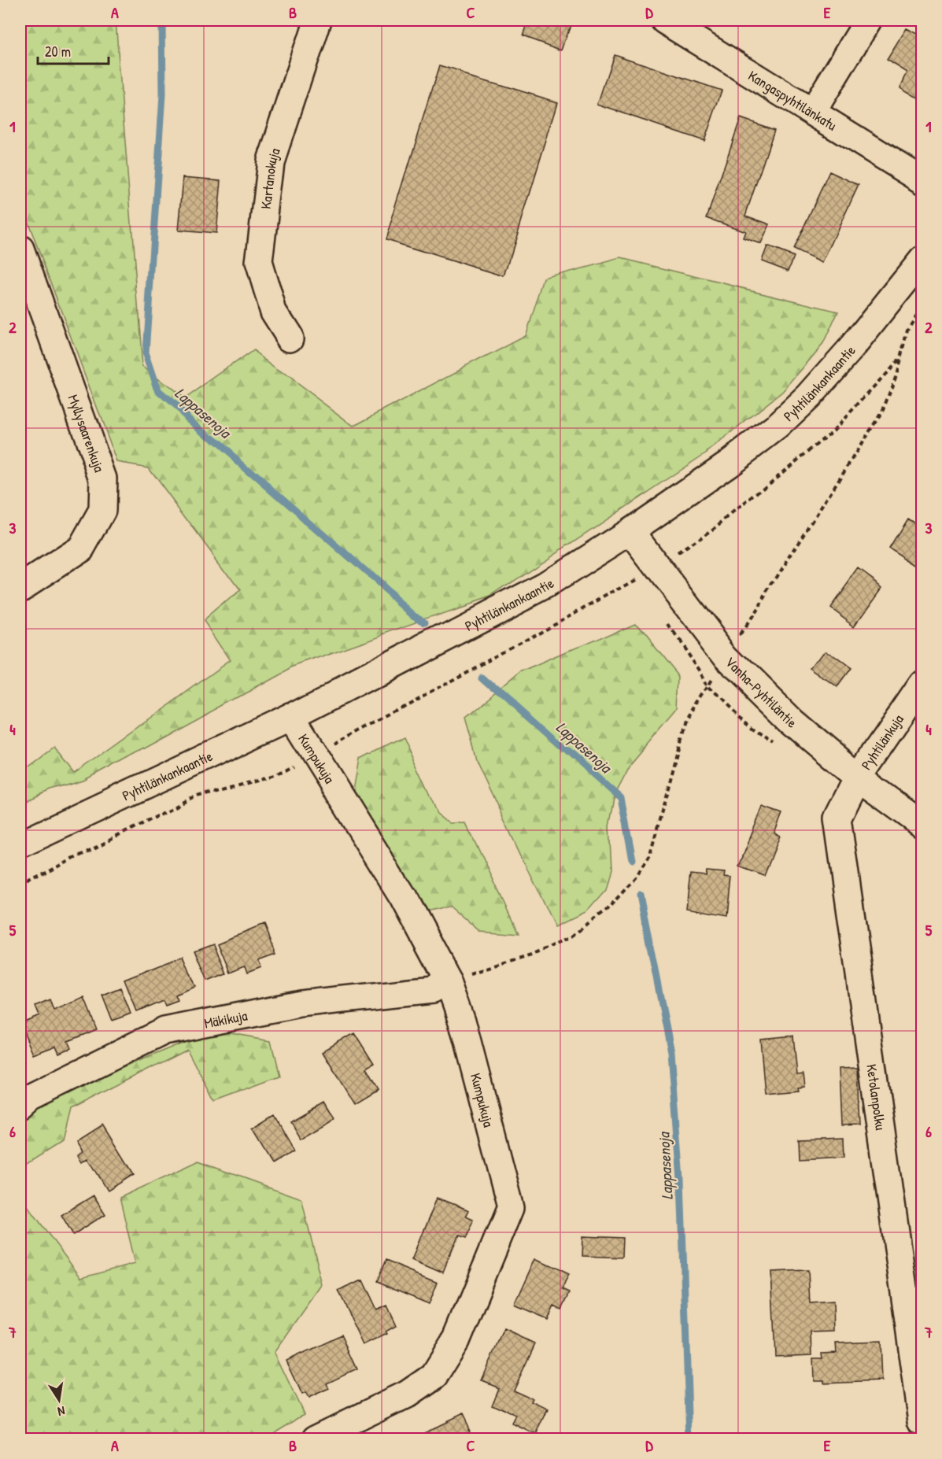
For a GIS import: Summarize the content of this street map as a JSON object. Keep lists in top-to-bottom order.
{
  "streets": {
    "street": [
      "Kangaspyhtilänkatu",
      "Kartanokuja",
      "Pyhtilänkankaantie",
      "Myllysaarenkuja",
      "Vanha-Pyhtiläntie",
      "Pyhtilänkuja",
      "Kumpukuja",
      "Mäkikuja",
      "Ketolanpolku"
    ]
  },
  "crossings": [
    ["Pyhtilänkankaantie", "Vanha-Pyhtiläntie"],
    ["Pyhtilänkankaantie", "Kumpukuja"],
    ["Vanha-Pyhtiläntie", "Pyhtilänkuja"],
    ["Vanha-Pyhtiläntie", "Ketolanpolku"],
    ["Pyhtilänkuja", "Ketolanpolku"],
    ["Kumpukuja", "Mäkikuja"]
  ],
  "water": ["Lappasenoja"],
  "scale_bar": "20 m",
  "north": "bottom",
  "grid": {
    "columns": [
      "A",
      "B",
      "C",
      "D",
      "E"
    ],
    "rows": [
      "1",
      "2",
      "3",
      "4",
      "5",
      "6",
      "7"
    ]
  }
}
